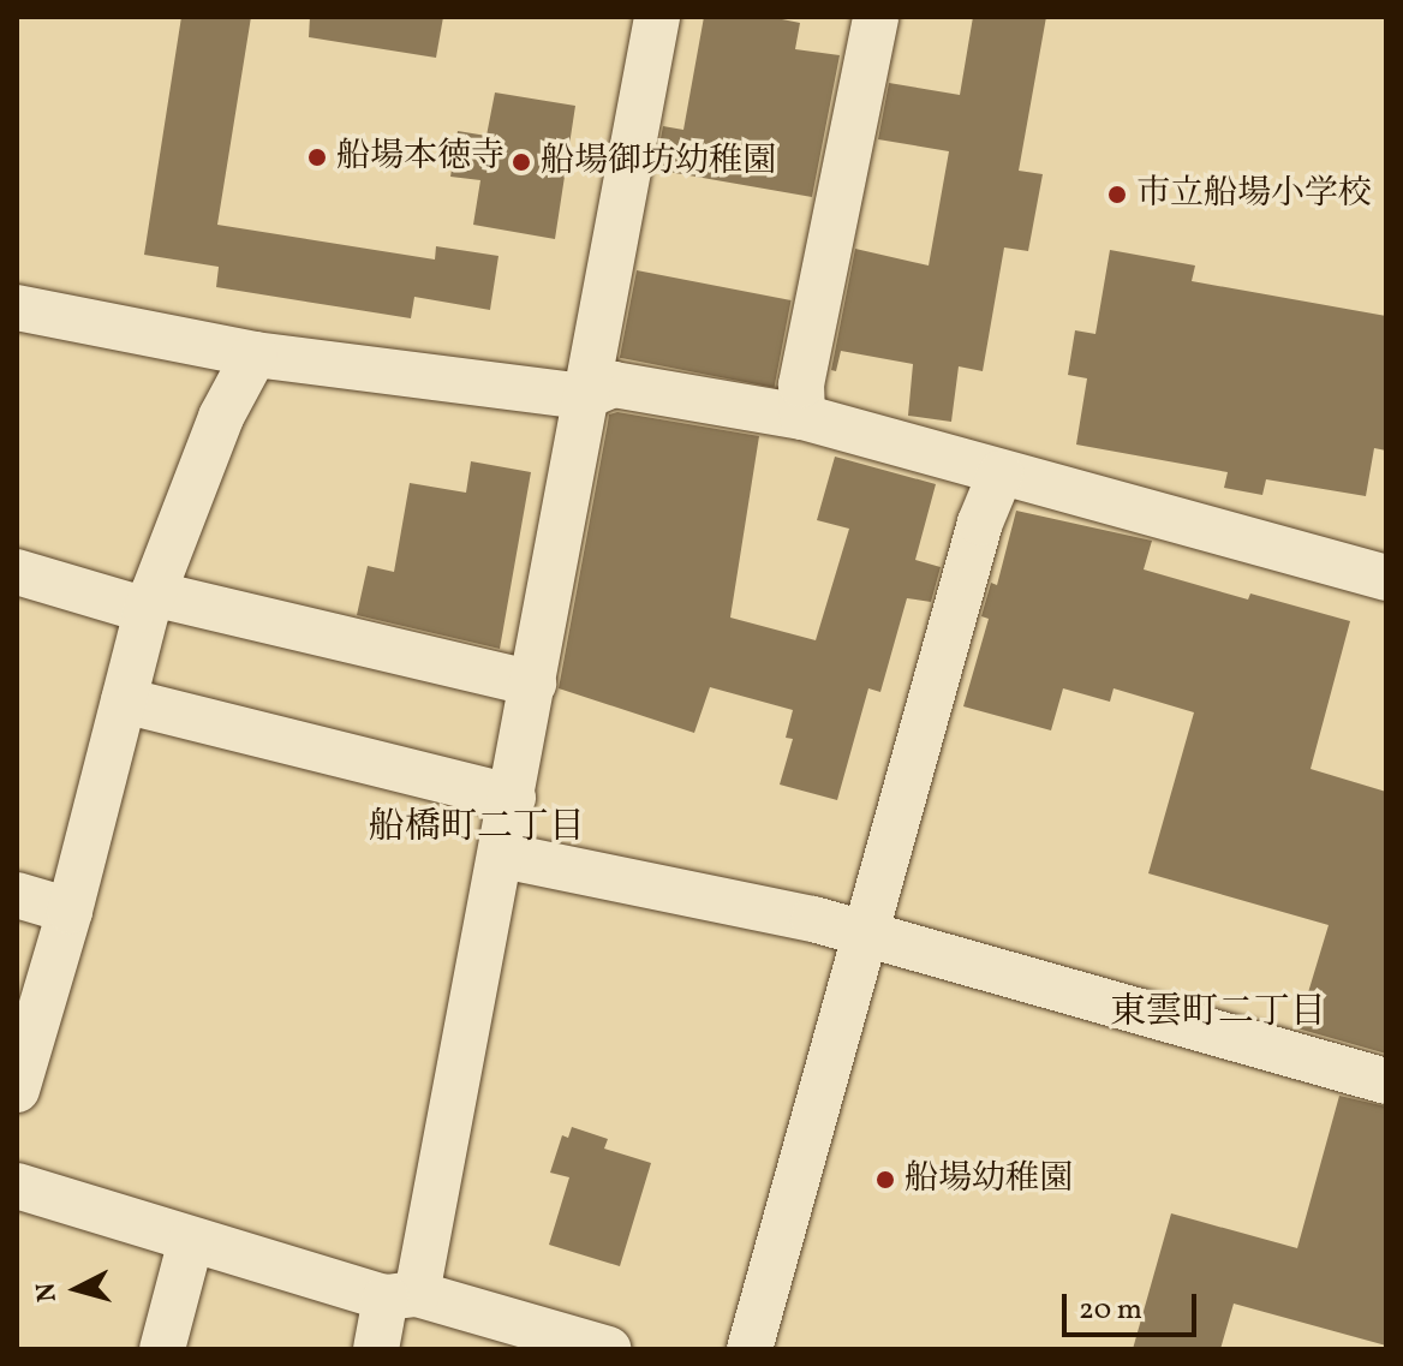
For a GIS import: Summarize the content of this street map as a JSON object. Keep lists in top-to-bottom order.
{
  "districts": ["船橋町二丁目", "東雲町二丁目"],
  "places": [
    "船場本徳寺",
    "船場御坊幼稚園",
    "市立船場小学校",
    "船場幼稚園"
  ],
  "scale_bar": "20 m",
  "north": "left"
}
